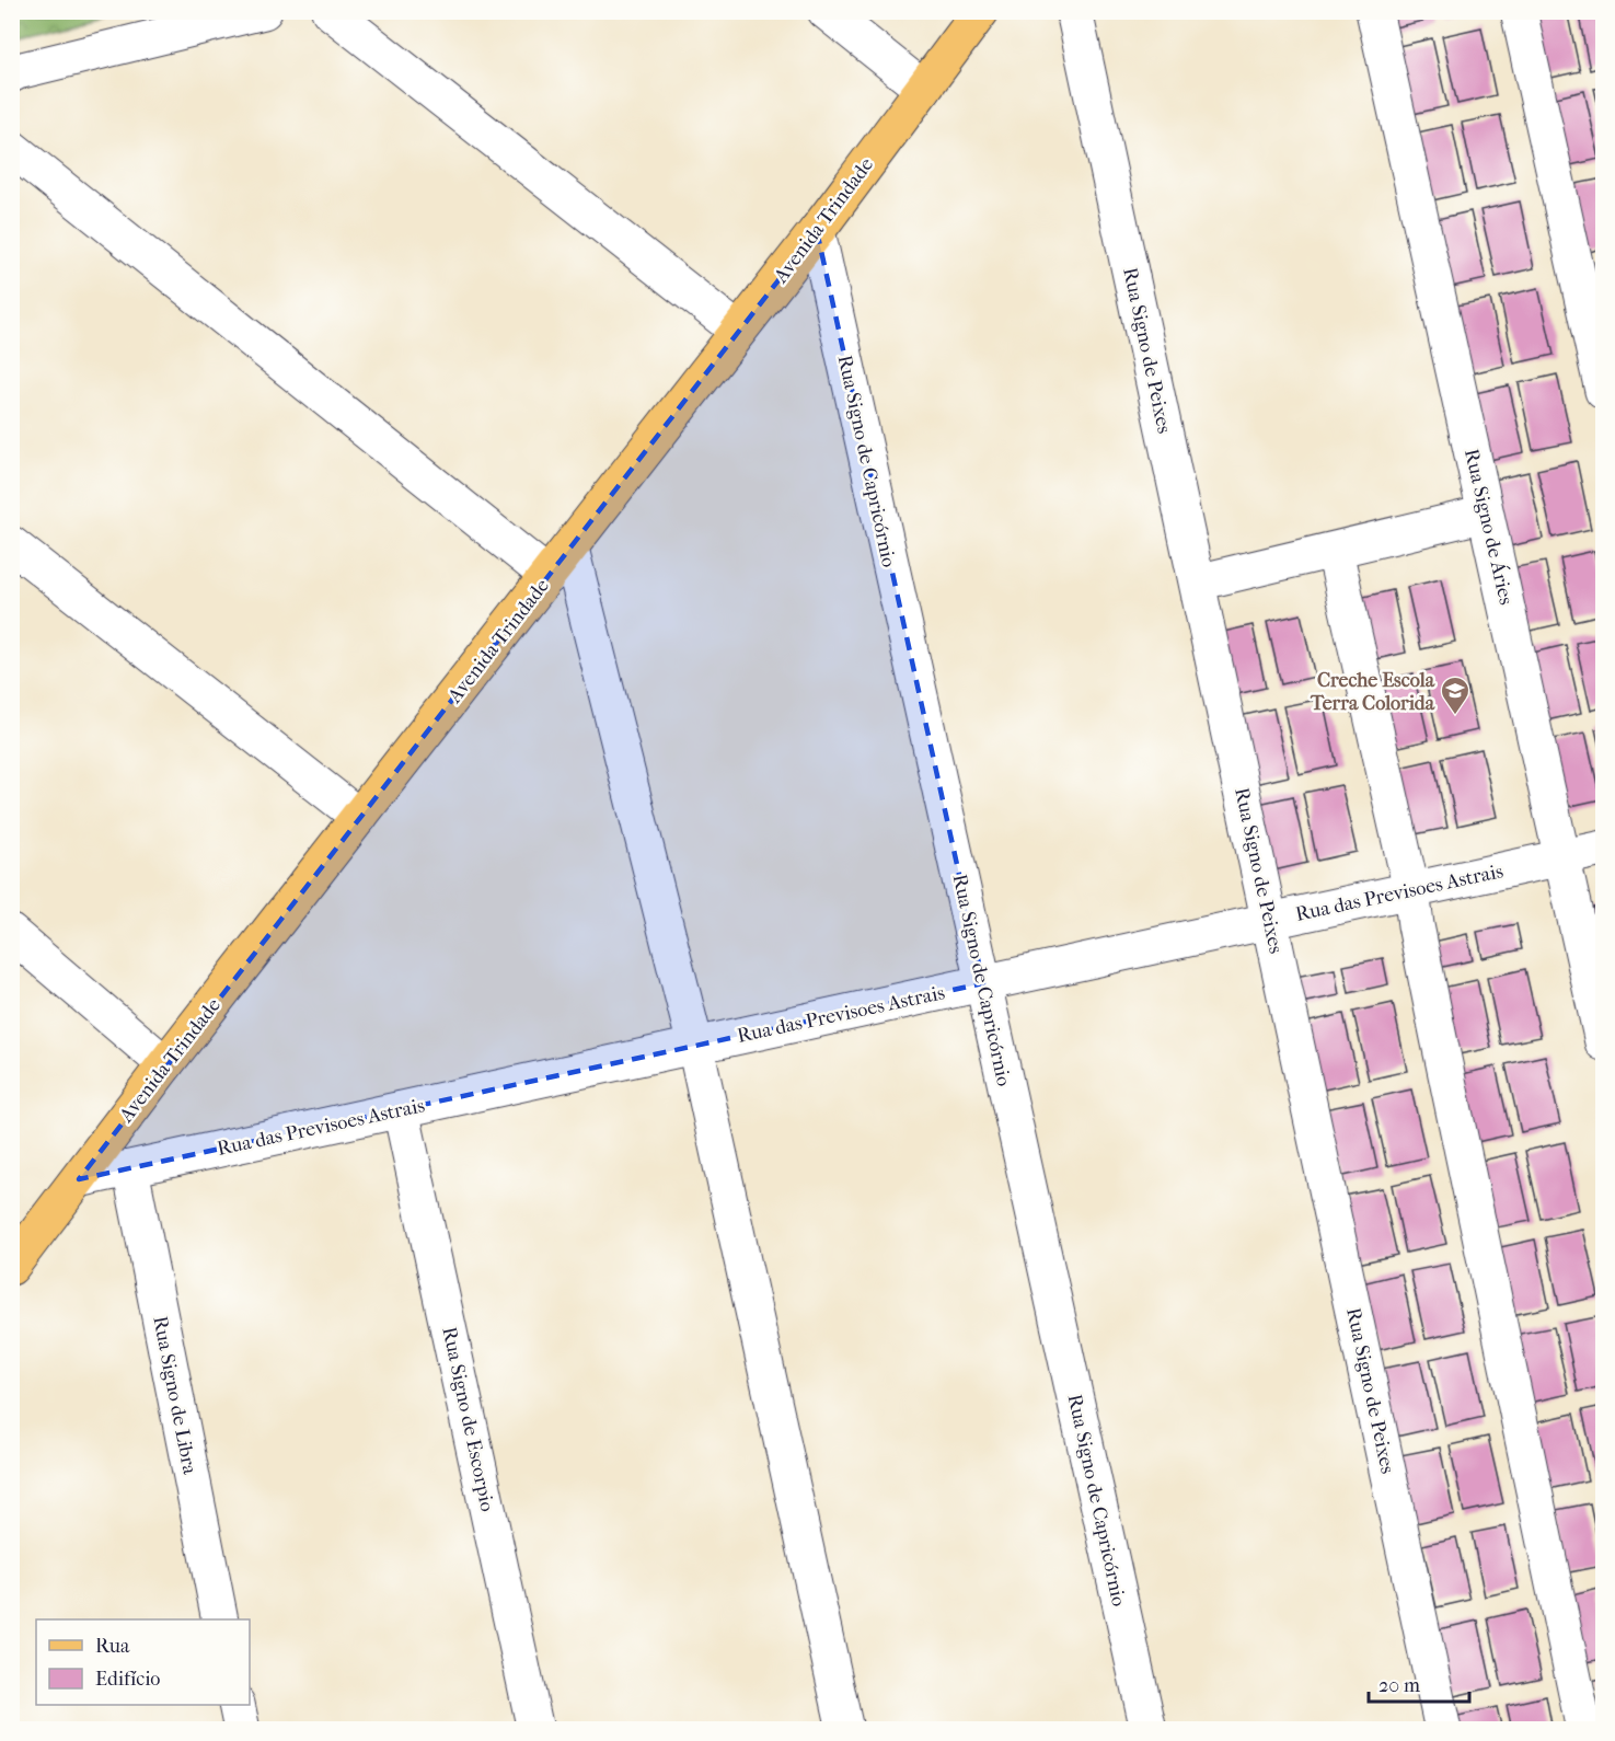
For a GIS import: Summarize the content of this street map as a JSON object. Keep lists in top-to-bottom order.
{
  "streets": {
    "main road": ["Avenida Trindade"],
    "street": [
      "Rua Signo de Peixes",
      "Rua Signo de Capricórnio",
      "Rua Signo de Áries",
      "Rua das Previsoes Astrais",
      "Rua Signo de Libra",
      "Rua Signo de Escorpio"
    ]
  },
  "crossings": [
    ["Avenida Trindade", "Rua Signo de Capricórnio"],
    ["Avenida Trindade", "Rua das Previsoes Astrais"],
    ["Rua Signo de Peixes", "Rua das Previsoes Astrais"],
    ["Rua Signo de Capricórnio", "Rua das Previsoes Astrais"],
    ["Rua Signo de Áries", "Rua das Previsoes Astrais"],
    ["Rua das Previsoes Astrais", "Rua Signo de Libra"],
    ["Rua das Previsoes Astrais", "Rua Signo de Escorpio"]
  ],
  "places": {
    "school or university": ["Creche Escola Terra Colorida"]
  },
  "legend": ["Rua", "Edifício"],
  "scale_bar": "20 m"
}
